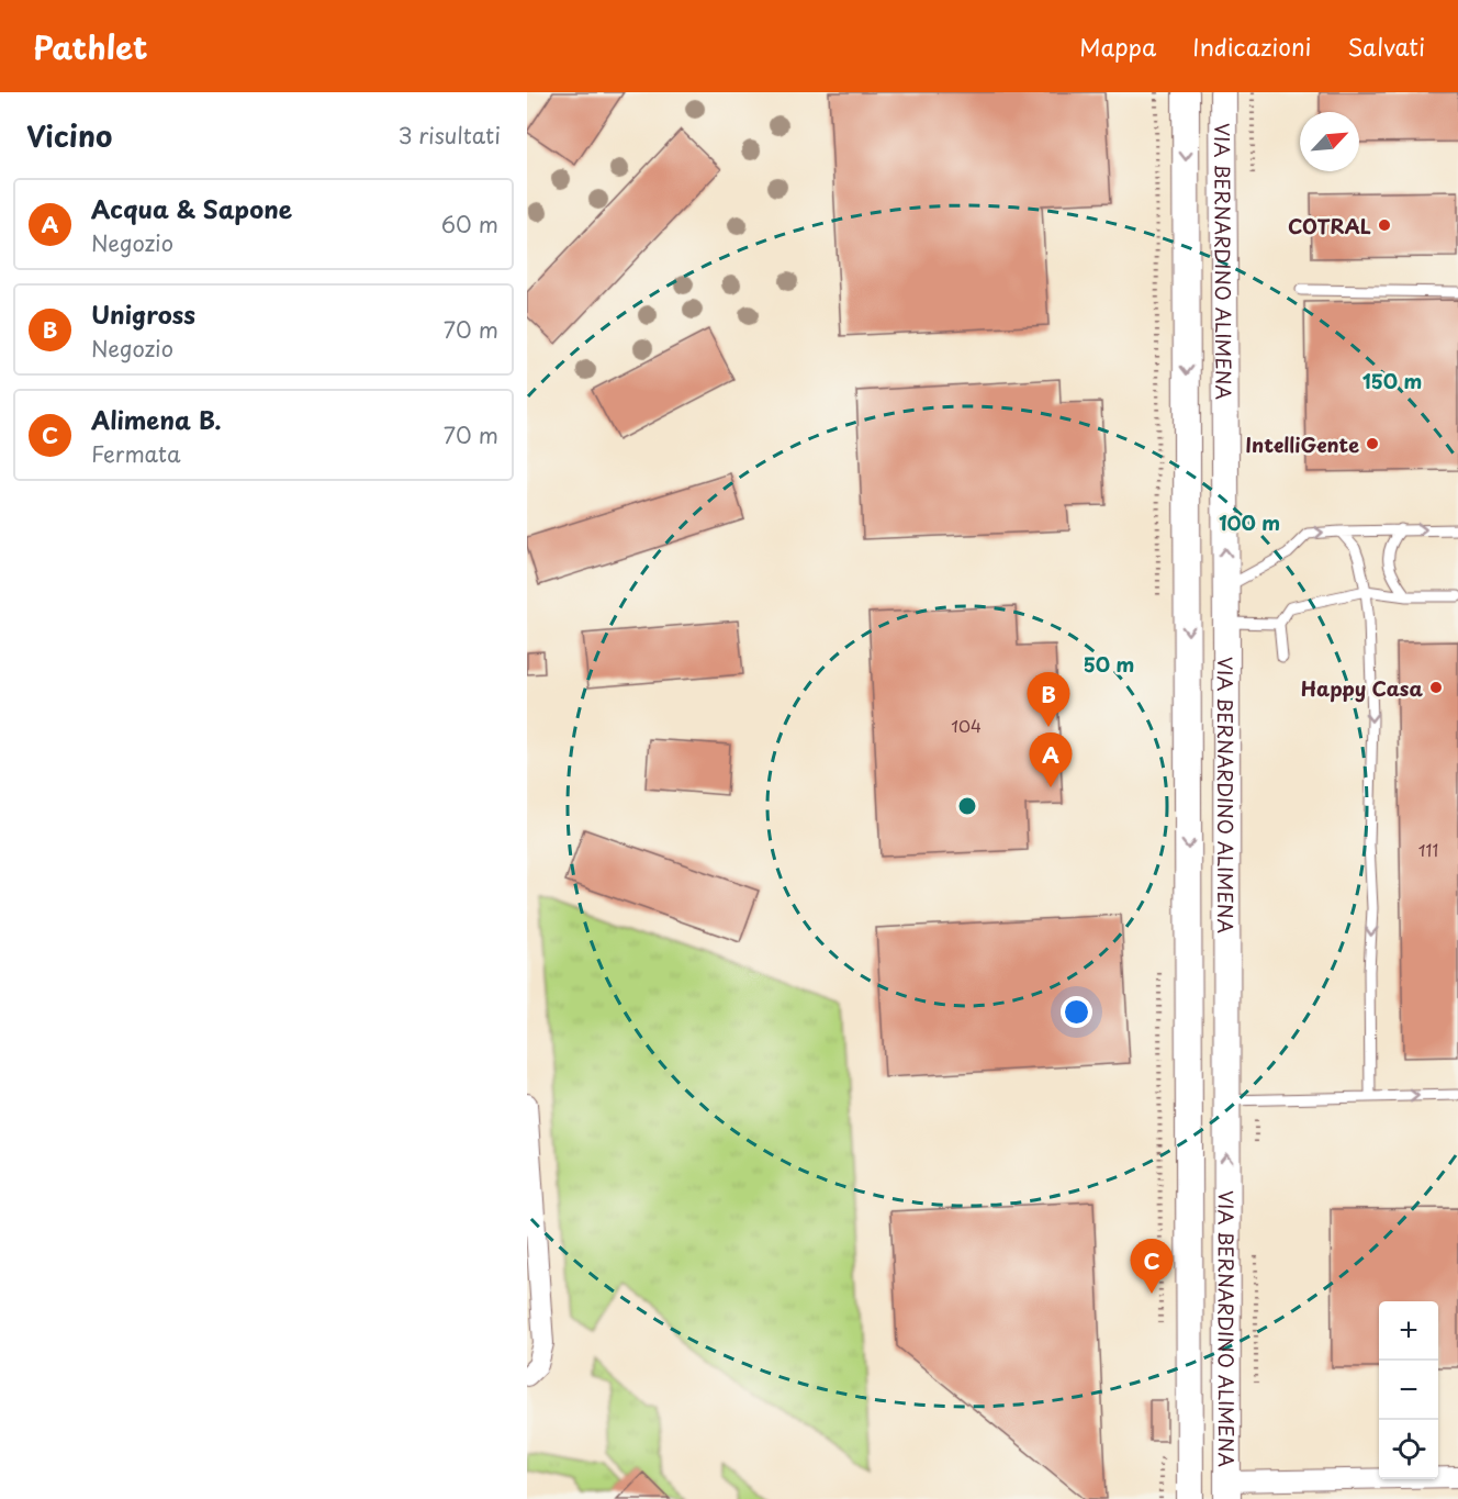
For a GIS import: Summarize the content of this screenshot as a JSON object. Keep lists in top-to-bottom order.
{
  "streets": {
    "street": ["VIA BERNARDINO ALIMENA"]
  },
  "places": ["COTRAL", "IntelliGente", "Happy Casa"],
  "house_numbers": ["104", "111"],
  "north": "top right",
  "page": {
    "header": "Pathlet",
    "nav": ["Mappa", "Indicazioni", "Salvati"],
    "heading": ["Vicino", "3 risultati"],
    "list": [
      {
        "mark": "A",
        "name": "Acqua & Sapone",
        "note": "Negozio",
        "value": "60 m"
      },
      {
        "mark": "B",
        "name": "Unigross",
        "note": "Negozio",
        "value": "70 m"
      },
      {
        "mark": "C",
        "name": "Alimena B.",
        "note": "Fermata",
        "value": "70 m"
      }
    ],
    "pins": ["B", "A", "C"],
    "map_buttons": ["+", "−"]
  },
  "rings": ["150 m", "100 m", "50 m"]
}
